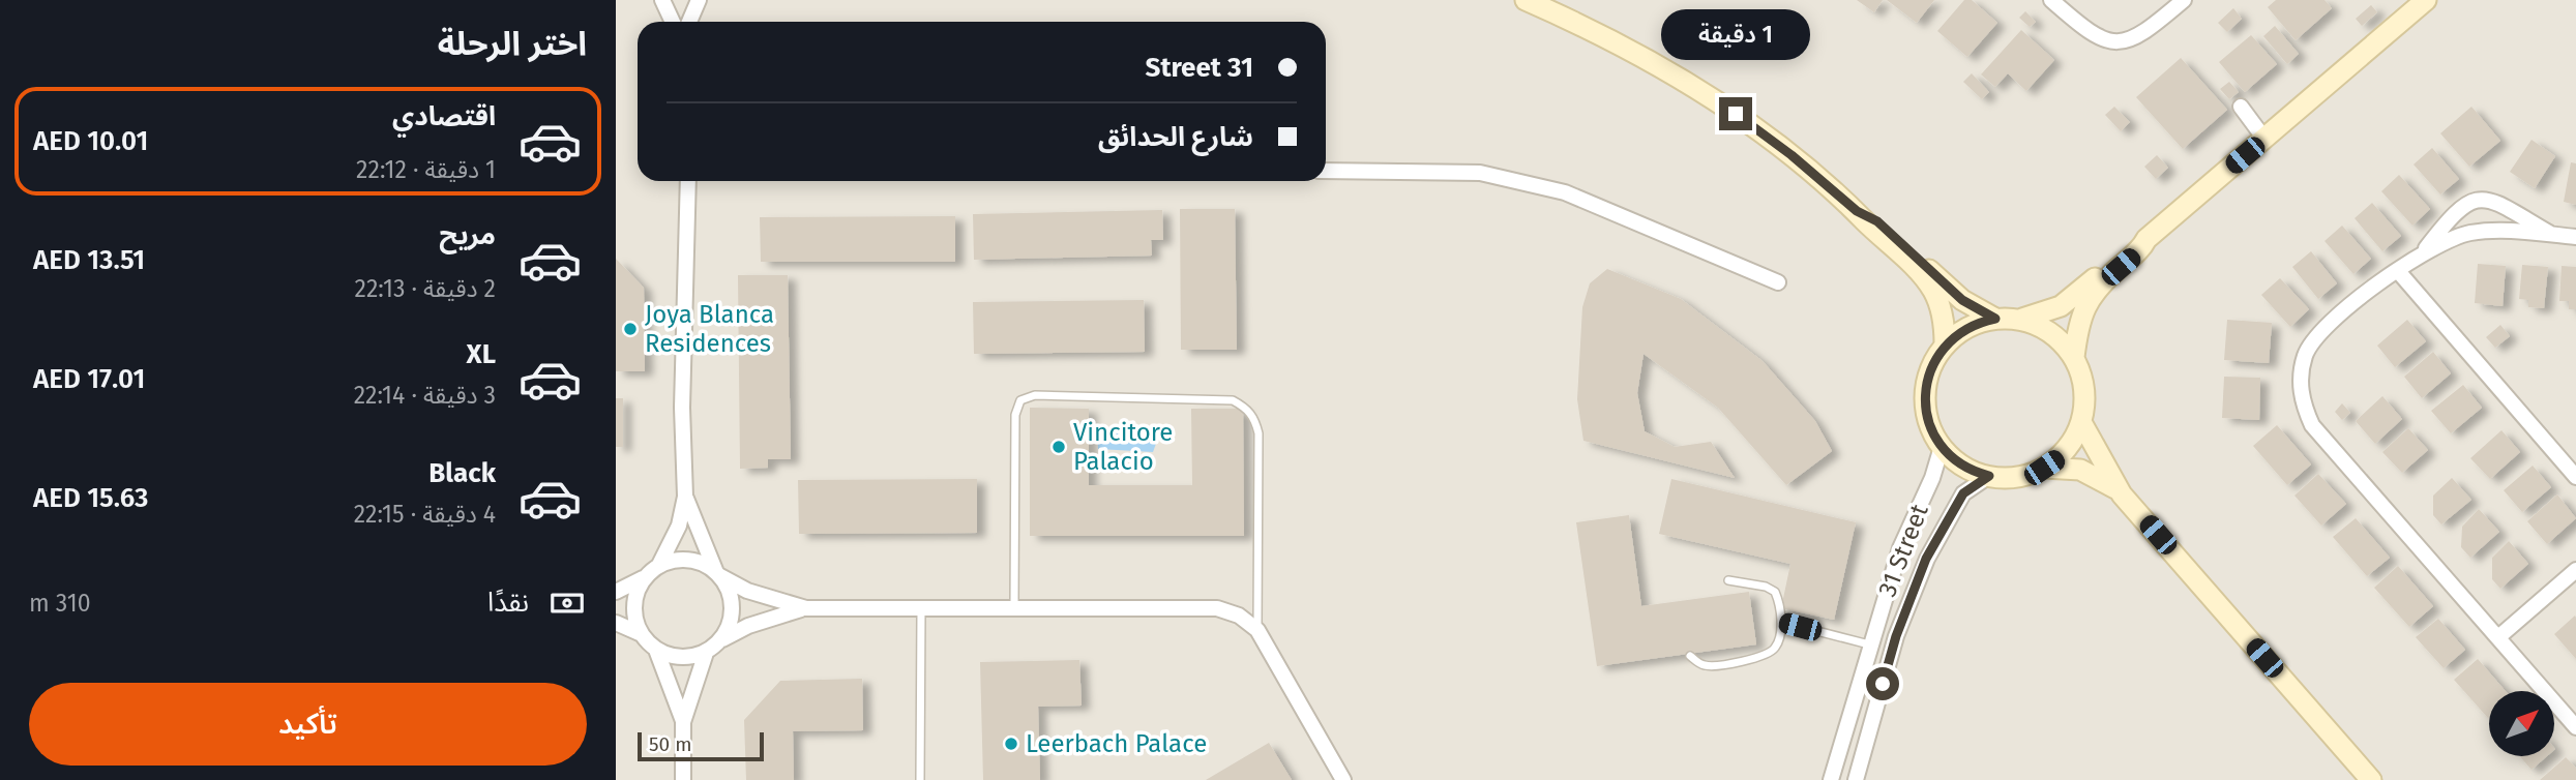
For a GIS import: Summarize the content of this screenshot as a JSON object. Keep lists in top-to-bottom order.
{
  "streets": {
    "street": ["31 Street"]
  },
  "places": ["Joya Blanca Residences", "Vincitore Palacio", "Leerbach Palace"],
  "scale_bar": "50 m",
  "north": "top right",
  "page": {
    "heading": "اختر الرحلة",
    "bubble": "1 دقيقة",
    "banner": ["31 Street", "شارع الحدائق"],
    "list": [
      {
        "name": "اقتصادي",
        "note": "1 دقيقة · 22:12",
        "value": "AED 10.01"
      },
      {
        "name": "مريح",
        "note": "2 دقيقة · 22:13",
        "value": "AED 13.51"
      },
      {
        "name": "XL",
        "note": "3 دقيقة · 22:14",
        "value": "AED 17.01"
      },
      {
        "name": "Black",
        "note": "4 دقيقة · 22:15",
        "value": "AED 15.63"
      }
    ],
    "pay": ["نقدًا", "310 m"],
    "buttons": "تأكيد",
    "scale": "50 m"
  }
}
